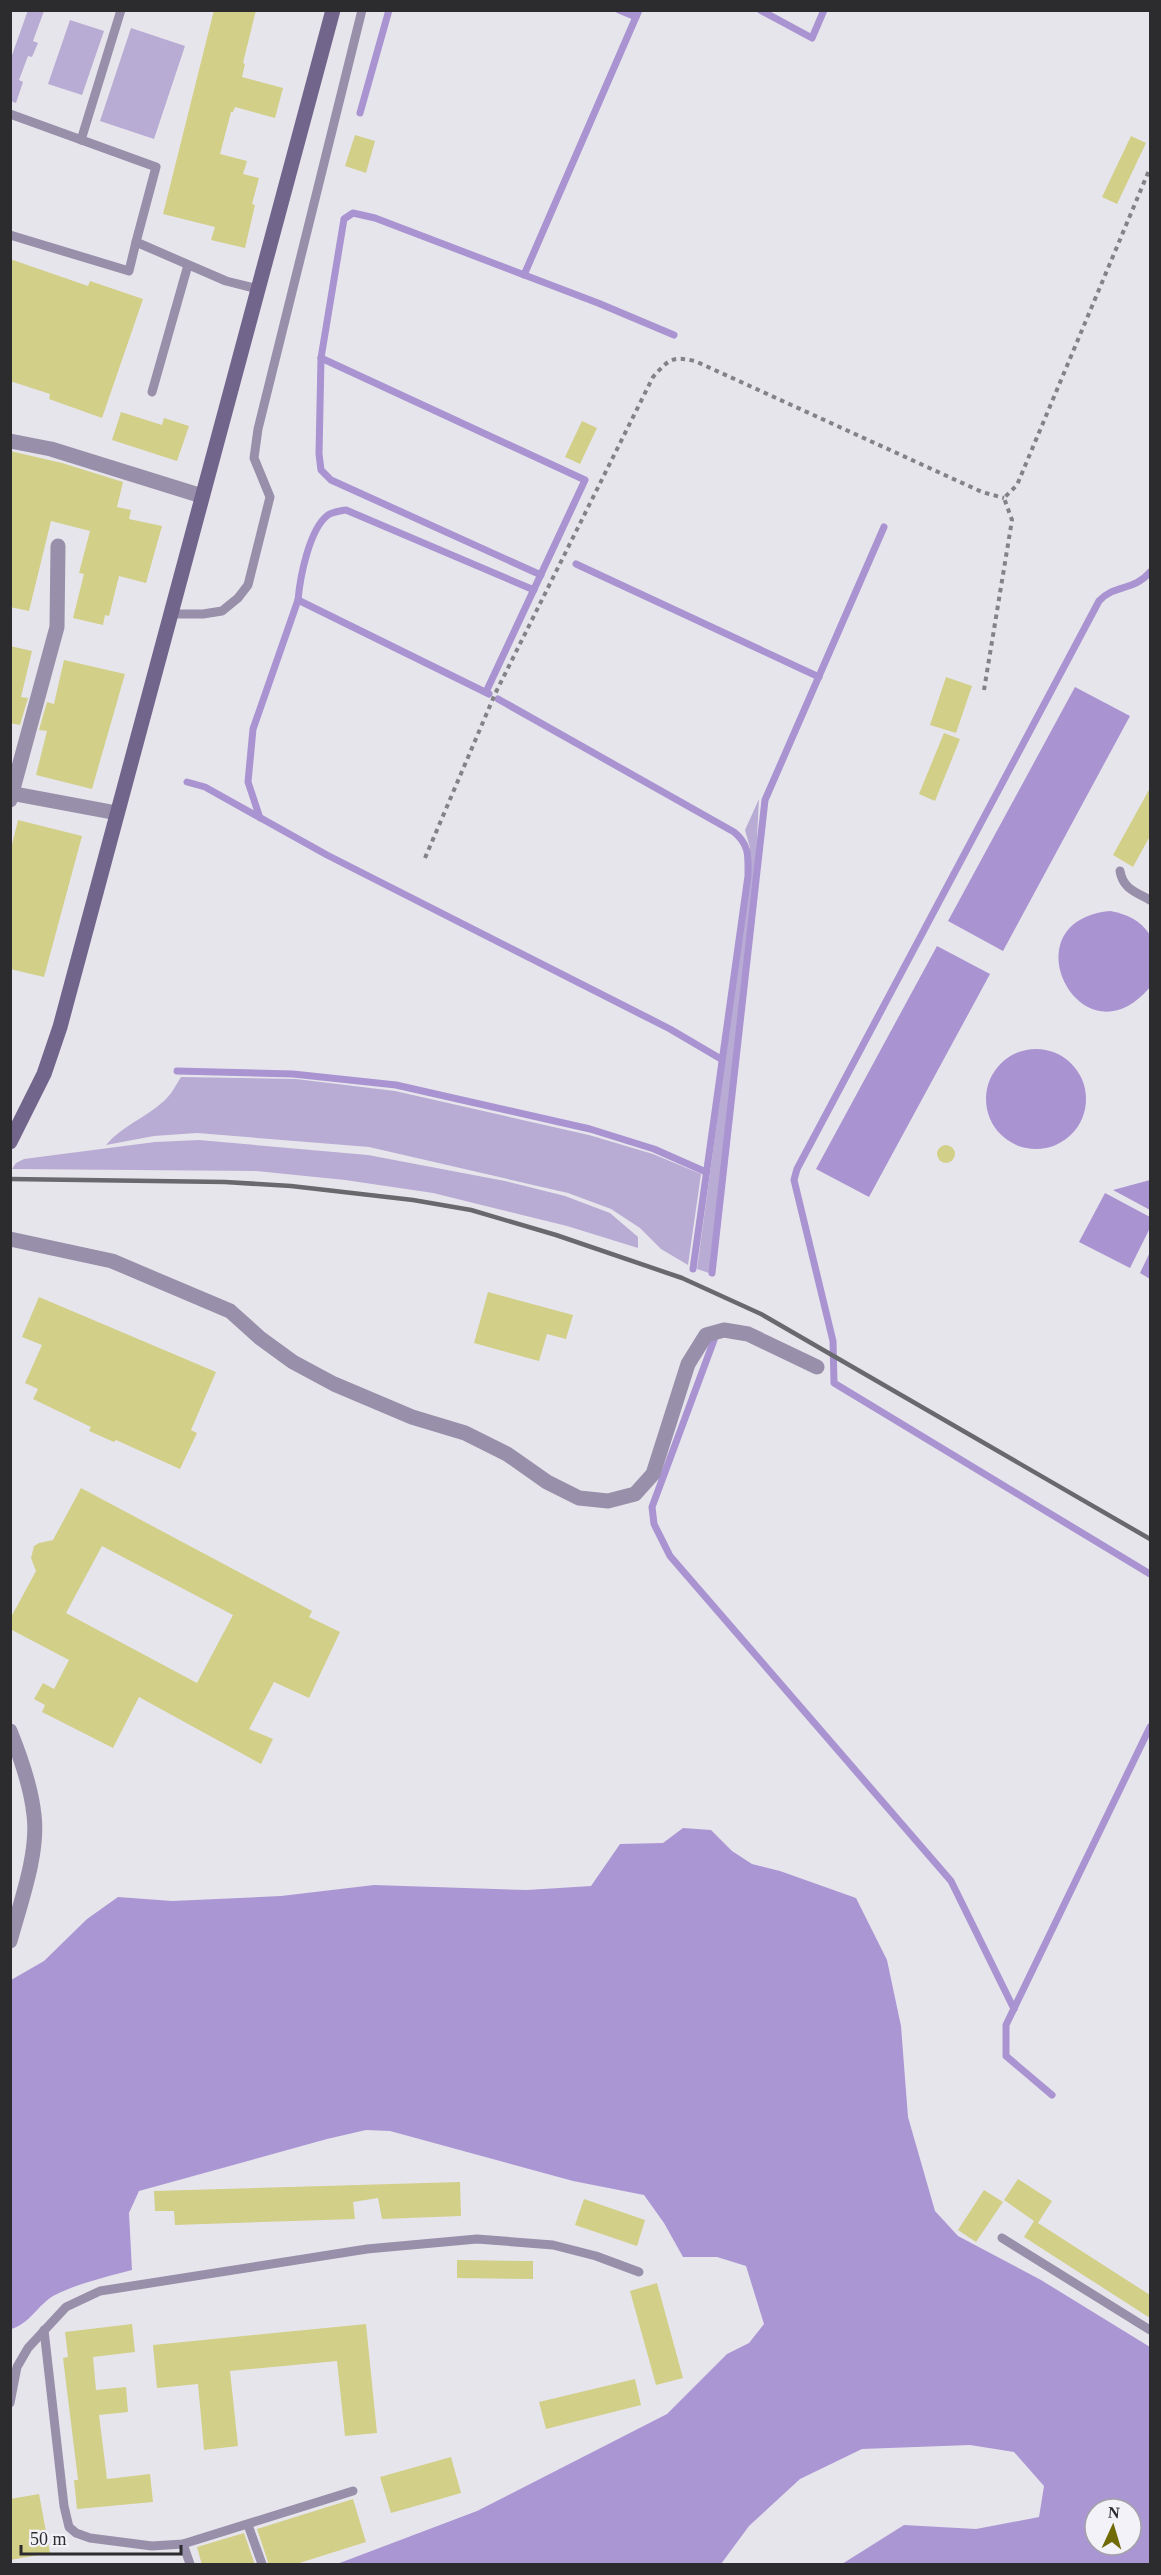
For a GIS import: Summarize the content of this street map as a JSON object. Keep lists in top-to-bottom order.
{
  "scale_bar": "50 m",
  "north": "top"
}
